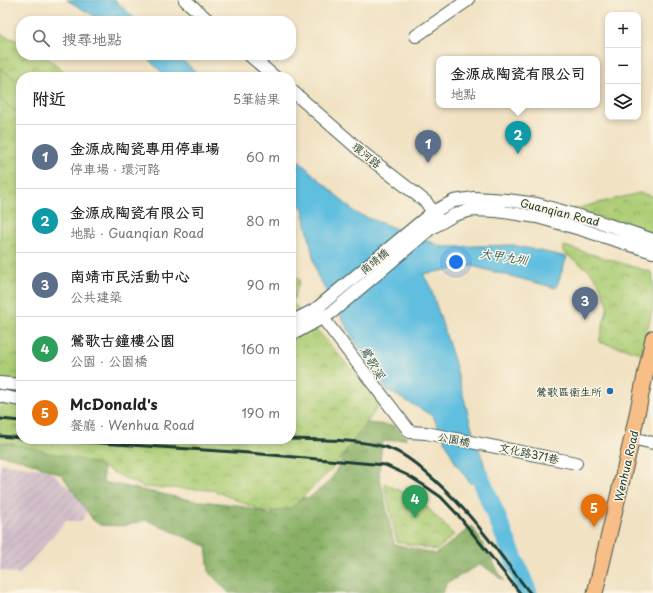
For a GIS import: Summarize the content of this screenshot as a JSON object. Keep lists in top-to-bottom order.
{
  "streets": {
    "main road": ["Wenhua Road"],
    "street": [
      "環河路",
      "Guanqian Road",
      "南靖橋",
      "公園橋",
      "文化路371巷"
    ]
  },
  "crossings": [
    ["環河路", "Guanqian Road"],
    ["Guanqian Road", "南靖橋"],
    ["南靖橋", "公園橋"],
    ["公園橋", "文化路371巷"]
  ],
  "water": ["大甲九圳", "鶯歌溪"],
  "places": ["鶯歌區衛生所"],
  "page": {
    "map_buttons": ["+", "−"],
    "search": "搜尋地點",
    "popup": ["金源成陶瓷有限公司", "地點"],
    "heading": ["附近", "5筆結果"],
    "pins": [
      "2",
      "1",
      "3",
      "4",
      "5"
    ],
    "list": [
      {
        "mark": "1",
        "name": "金源成陶瓷專用停車場",
        "note": "停車場 · 環河路",
        "value": "60 m"
      },
      {
        "mark": "2",
        "name": "金源成陶瓷有限公司",
        "note": "地點 · Guanqian Road",
        "value": "80 m"
      },
      {
        "mark": "3",
        "name": "南靖市民活動中心",
        "note": "公共建築",
        "value": "90 m"
      },
      {
        "mark": "4",
        "name": "鶯歌古鐘樓公園",
        "note": "公園 · 公園橋",
        "value": "160 m"
      },
      {
        "mark": "5",
        "name": "McDonald's",
        "note": "餐廳 · Wenhua Road",
        "value": "190 m"
      }
    ]
  }
}
